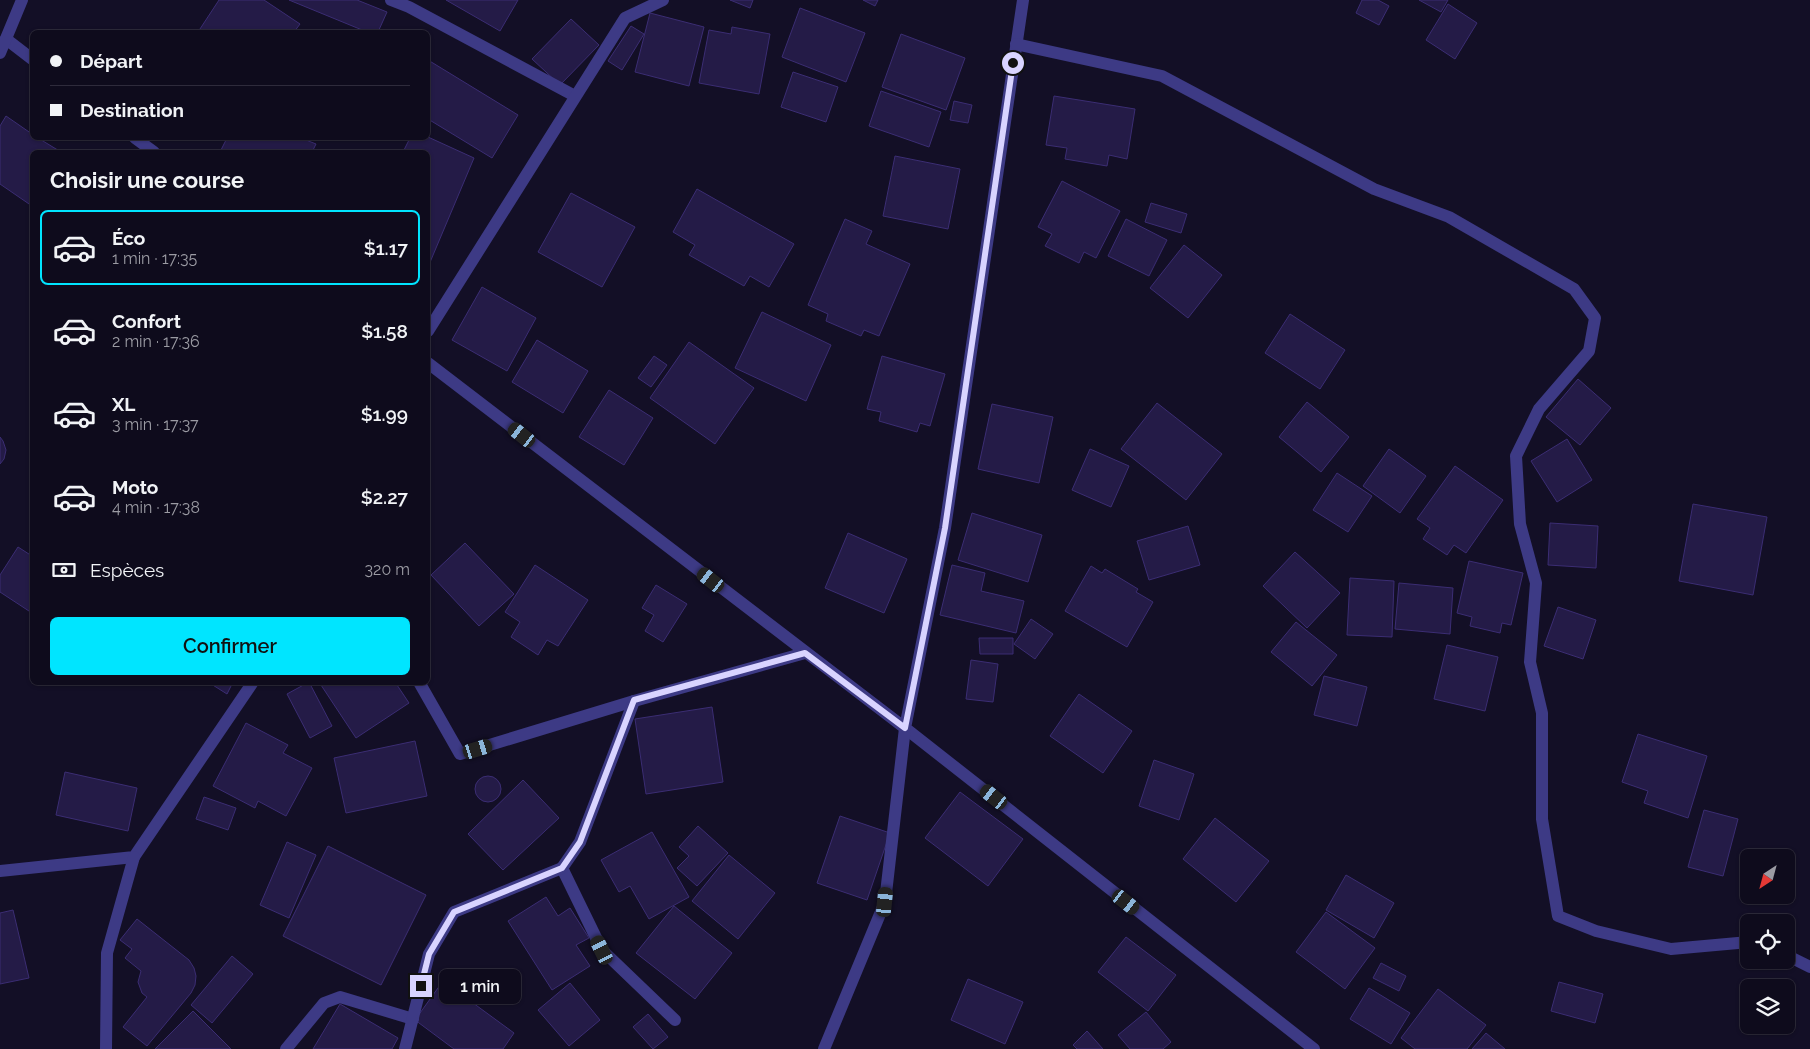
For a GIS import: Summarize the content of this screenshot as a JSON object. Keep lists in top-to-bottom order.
{
  "north": "bottom left",
  "page": {
    "banner": ["Départ", "Destination"],
    "heading": "Choisir une course",
    "list": [
      {
        "name": "Éco",
        "note": "1 min · 17:35",
        "value": "$1.17"
      },
      {
        "name": "Confort",
        "note": "2 min · 17:36",
        "value": "$1.58"
      },
      {
        "name": "XL",
        "note": "3 min · 17:37",
        "value": "$1.99"
      },
      {
        "name": "Moto",
        "note": "4 min · 17:38",
        "value": "$2.27"
      }
    ],
    "pay": ["Espèces", "320 m"],
    "buttons": "Confirmer",
    "bubble": "1 min"
  }
}
